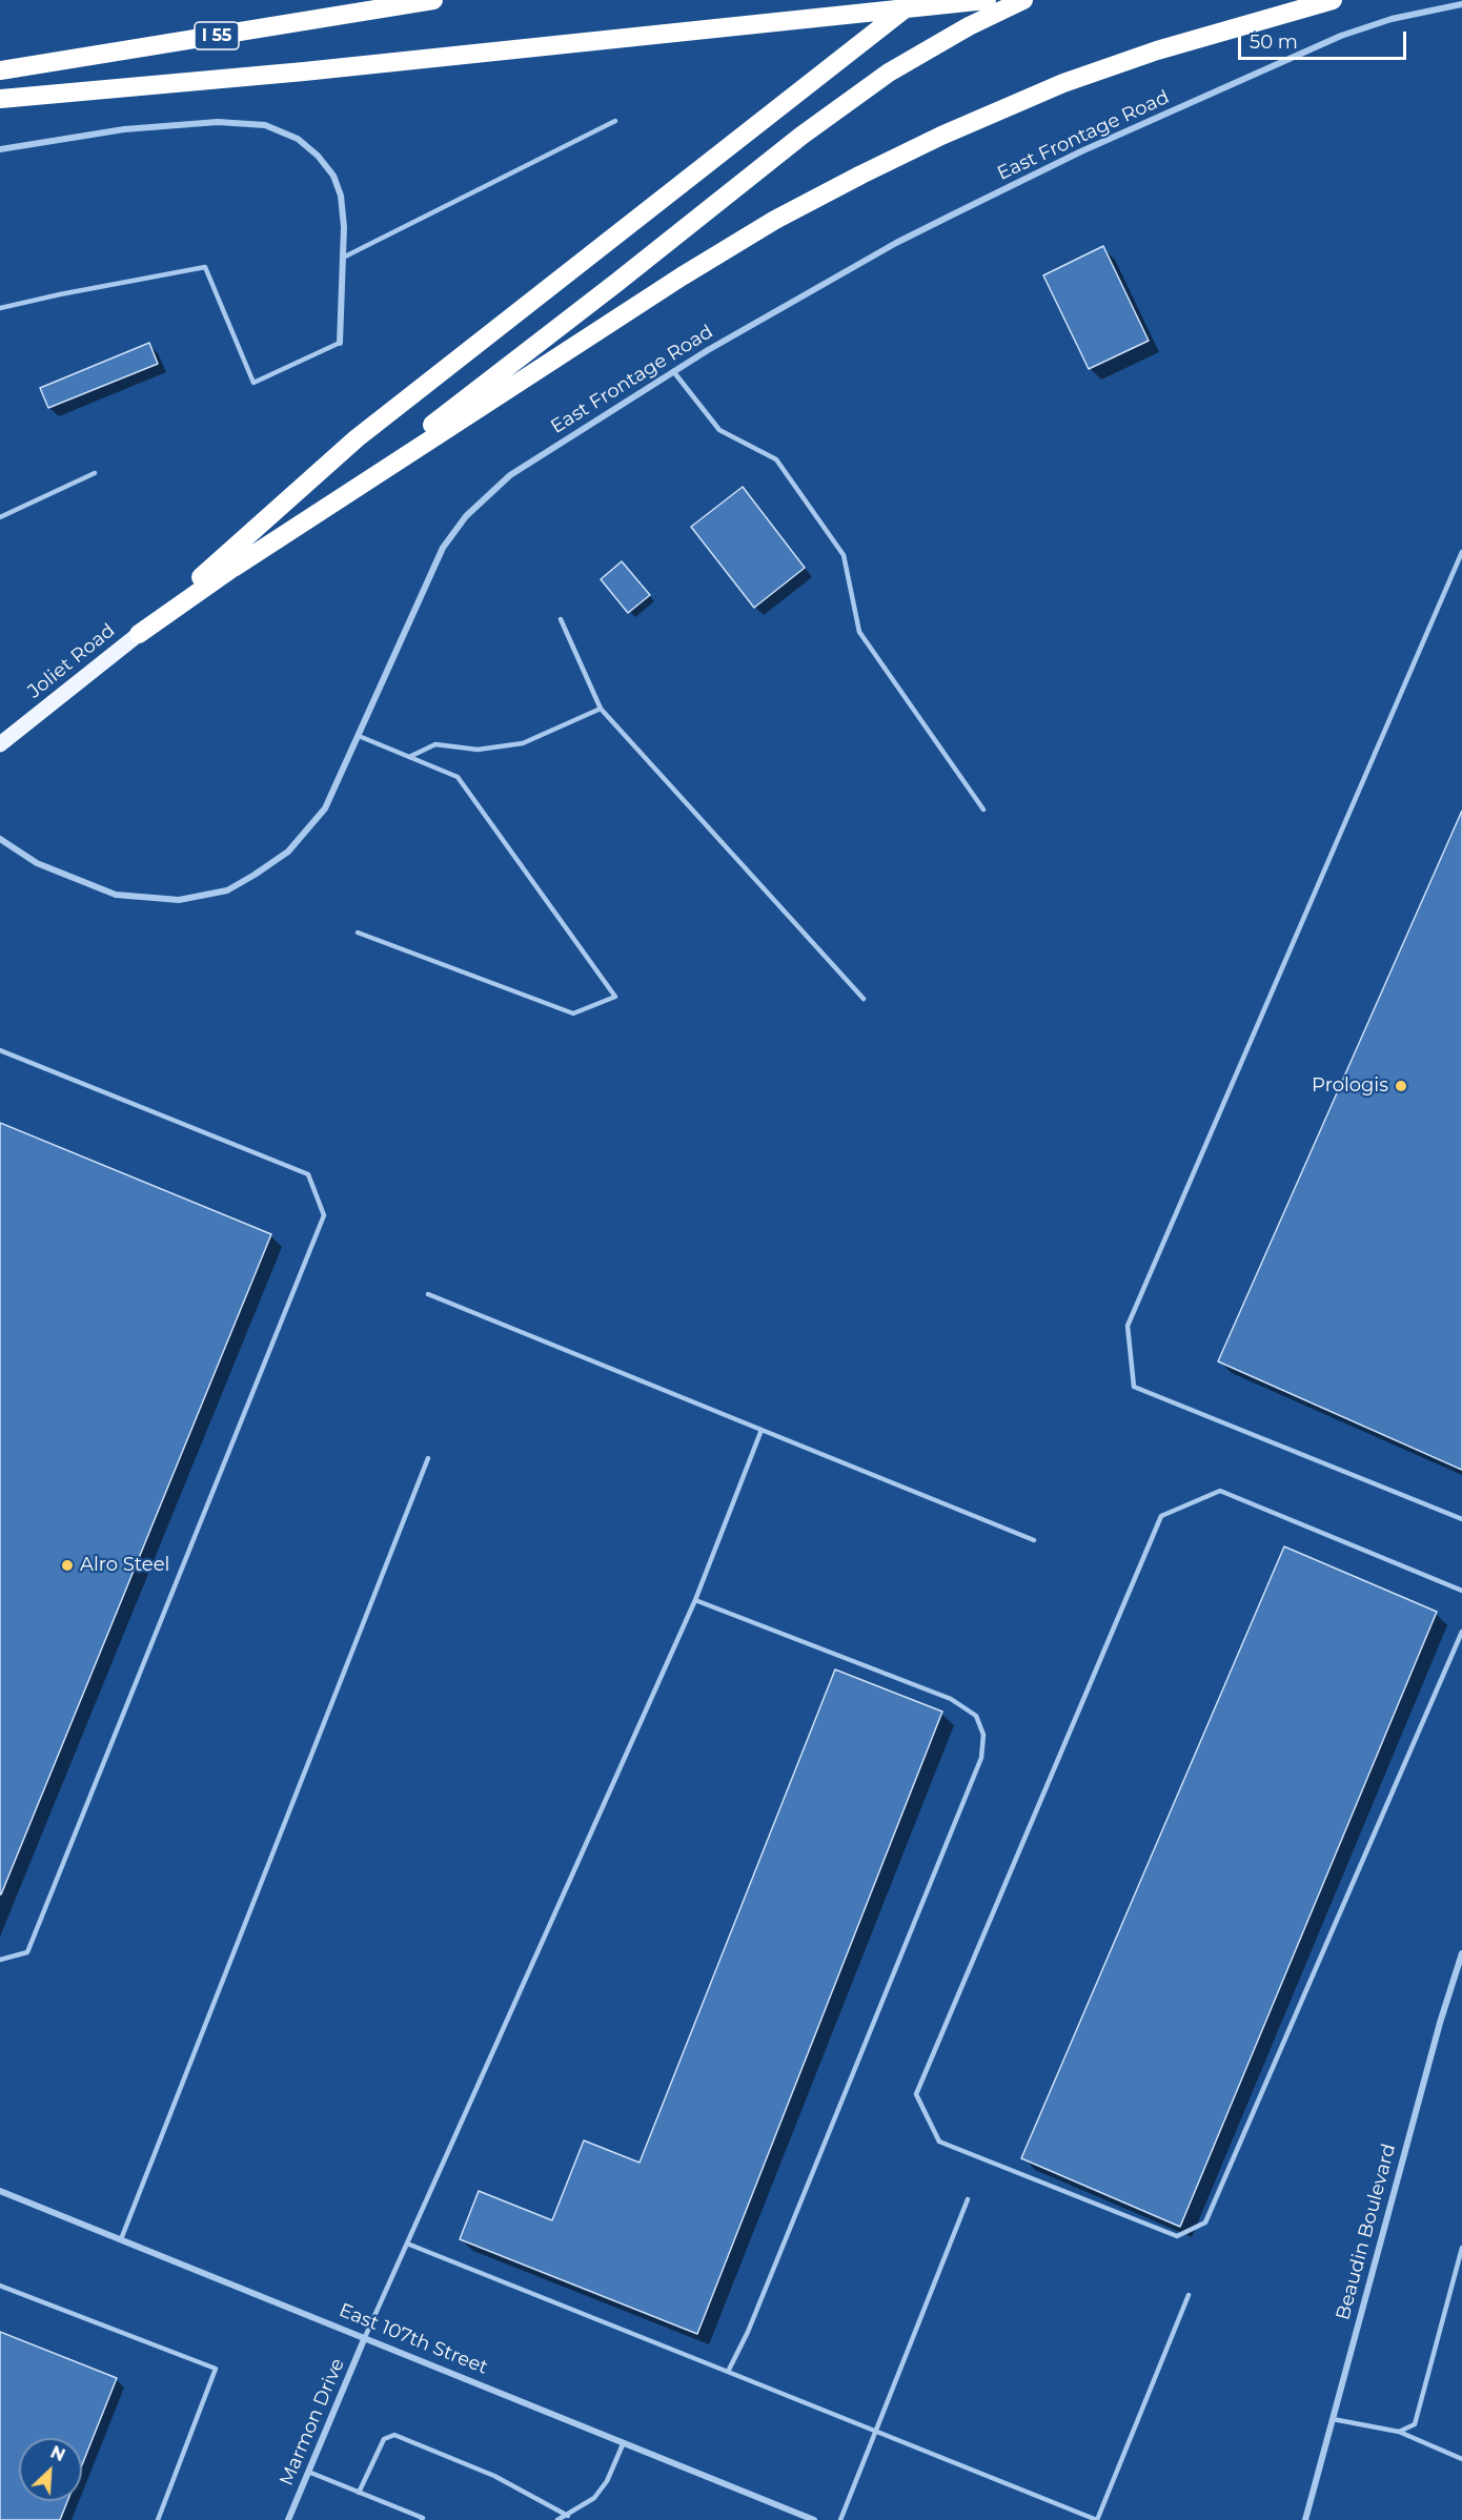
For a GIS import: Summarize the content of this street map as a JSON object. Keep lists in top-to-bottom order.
{
  "streets": {
    "highway": ["I 55"],
    "main road": ["Joliet Road"],
    "street": [
      "East Frontage Road",
      "Beaudin Boulevard",
      "East 107th Street",
      "Marmon Drive"
    ]
  },
  "crossings": [
    ["East 107th Street", "Marmon Drive"]
  ],
  "places": ["Prologis", "Alro Steel"],
  "scale_bar": "50 m",
  "north": "top right"
}
